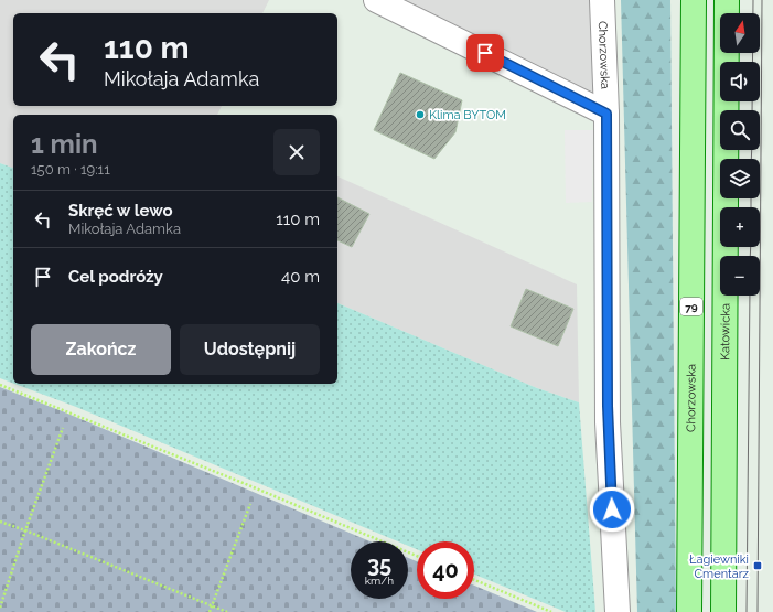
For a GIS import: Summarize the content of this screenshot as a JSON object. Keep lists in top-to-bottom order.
{
  "streets": {
    "main road": ["Chorzowska", "79", "Katowicka"]
  },
  "places": {
    "other": ["Klima BYTOM"],
    "transit": ["Łagiewniki Cmentarz"]
  },
  "north": "top",
  "page": {
    "map_buttons": ["+", "−"],
    "turn": ["110 m", "Mikołaja Adamka"],
    "heading": ["1 min", "150 m · 19:11"],
    "list": [
      {
        "name": "Skręć w lewo",
        "note": "Mikołaja Adamka",
        "value": "110 m"
      },
      {
        "name": "Cel podróży",
        "value": "40 m"
      }
    ],
    "buttons": ["Zakończ", "Udostępnij"],
    "speed": "35 km/h",
    "limit": "40"
  }
}
